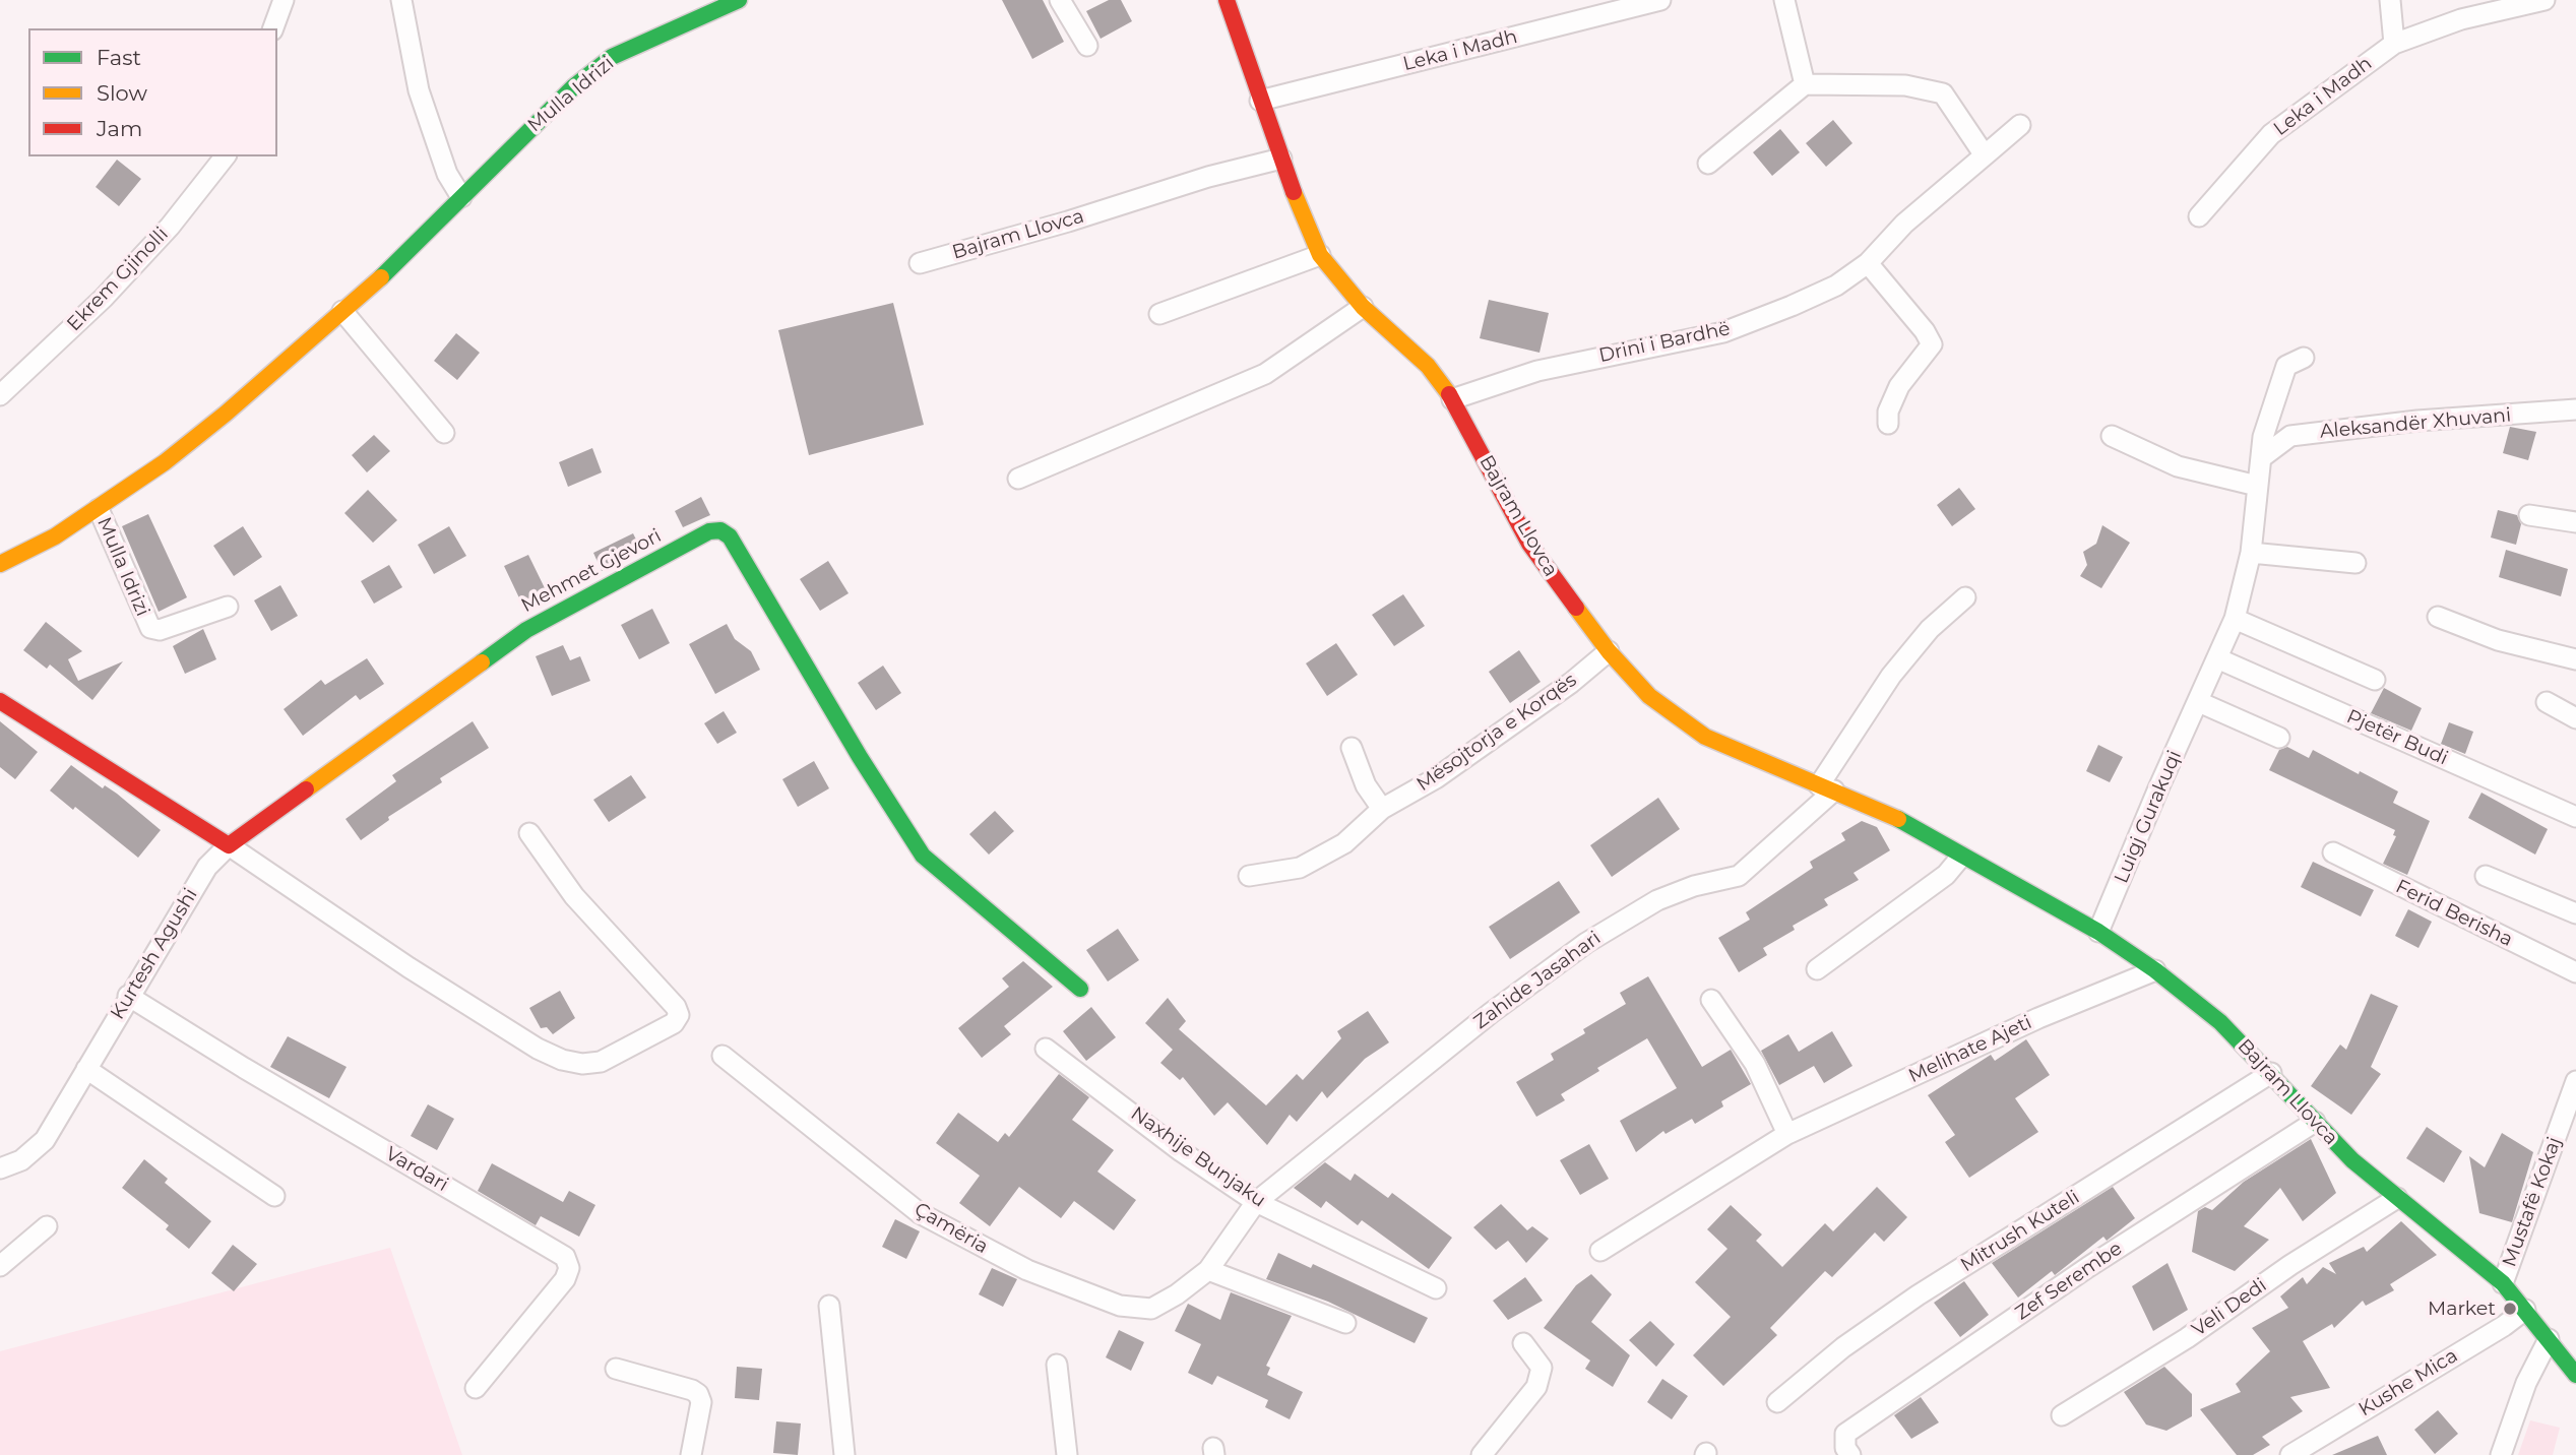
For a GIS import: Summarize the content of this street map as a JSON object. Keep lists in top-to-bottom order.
{
  "streets": {
    "street": [
      "Leka i Madh",
      "Mulla Idrizi",
      "Bajram Llovca",
      "Ekrem Gjinolli",
      "Drini i Bardhë",
      "Aleksandër Xhuvani",
      "Mehmet Gjevori",
      "Mësojtorja e Korqës",
      "Pjetër Budi",
      "Luigj Gurakuqi",
      "Ferid Berisha",
      "Kurtesh Agushi",
      "Zahide Jasahari",
      "Melihate Ajeti",
      "Naxhije Bunjaku",
      "Vardari",
      "Mustafë Kokaj",
      "Çamëria",
      "Mitrush Kuteli",
      "Zef Serembe",
      "Veli Dedi",
      "Kushe Mica"
    ]
  },
  "crossings": [
    ["Leka i Madh", "Bajram Llovca"],
    ["Bajram Llovca", "Drini i Bardhë"],
    ["Bajram Llovca", "Mësojtorja e Korqës"],
    ["Bajram Llovca", "Luigj Gurakuqi"],
    ["Bajram Llovca", "Zahide Jasahari"],
    ["Bajram Llovca", "Melihate Ajeti"],
    ["Bajram Llovca", "Mustafë Kokaj"],
    ["Bajram Llovca", "Mitrush Kuteli"],
    ["Bajram Llovca", "Zef Serembe"],
    ["Bajram Llovca", "Veli Dedi"],
    ["Bajram Llovca", "Kushe Mica"],
    ["Aleksandër Xhuvani", "Luigj Gurakuqi"],
    ["Mehmet Gjevori", "Kurtesh Agushi"],
    ["Pjetër Budi", "Luigj Gurakuqi"],
    ["Kurtesh Agushi", "Vardari"],
    ["Zahide Jasahari", "Naxhije Bunjaku"],
    ["Zahide Jasahari", "Çamëria"],
    ["Naxhije Bunjaku", "Çamëria"]
  ],
  "places": ["Market"],
  "legend": ["Fast", "Slow", "Jam"]
}
